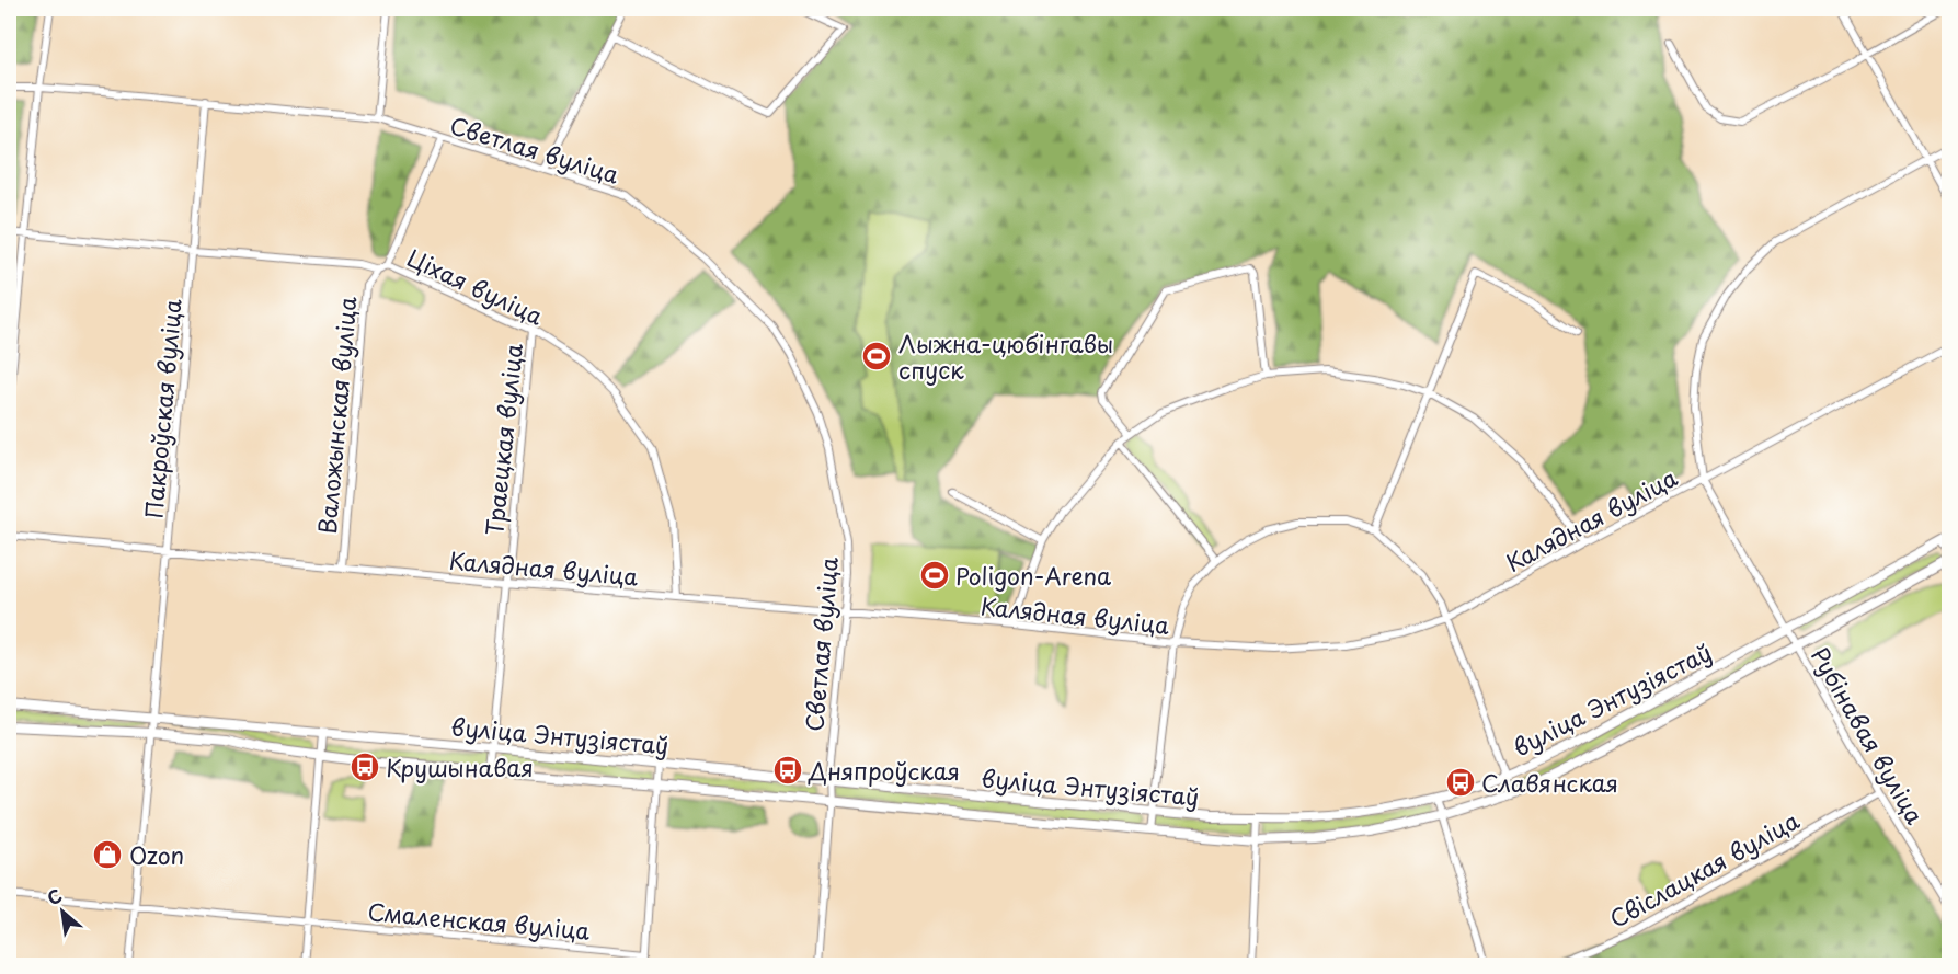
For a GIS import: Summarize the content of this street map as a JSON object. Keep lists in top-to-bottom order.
{
  "streets": {
    "street": [
      "Светлая вуліца",
      "Ціхая вуліца",
      "Пакроўская вуліца",
      "Валожынская вуліца",
      "Траецкая вуліца",
      "Калядная вуліца",
      "вуліца Энтузіястаў",
      "Рубінавая вуліца",
      "Свіслацкая вуліца",
      "Смаленская вуліца"
    ]
  },
  "crossings": [
    ["Светлая вуліца", "Пакроўская вуліца"],
    ["Светлая вуліца", "Калядная вуліца"],
    ["Светлая вуліца", "вуліца Энтузіястаў"],
    ["Ціхая вуліца", "Пакроўская вуліца"],
    ["Ціхая вуліца", "Валожынская вуліца"],
    ["Ціхая вуліца", "Траецкая вуліца"],
    ["Ціхая вуліца", "Калядная вуліца"],
    ["Пакроўская вуліца", "Калядная вуліца"],
    ["Пакроўская вуліца", "вуліца Энтузіястаў"],
    ["Пакроўская вуліца", "Смаленская вуліца"],
    ["Валожынская вуліца", "Калядная вуліца"],
    ["Траецкая вуліца", "Калядная вуліца"],
    ["Траецкая вуліца", "вуліца Энтузіястаў"],
    ["Калядная вуліца", "Рубінавая вуліца"],
    ["вуліца Энтузіястаў", "Рубінавая вуліца"],
    ["Рубінавая вуліца", "Свіслацкая вуліца"]
  ],
  "places": {
    "sports": ["Лыжна-цюбінгавы спуск", "Poligon-Arena"],
    "bus stop": ["Крушынавая", "Дняпроўская", "Славянская"],
    "shop": ["Ozon"]
  },
  "north": "top left"
}
